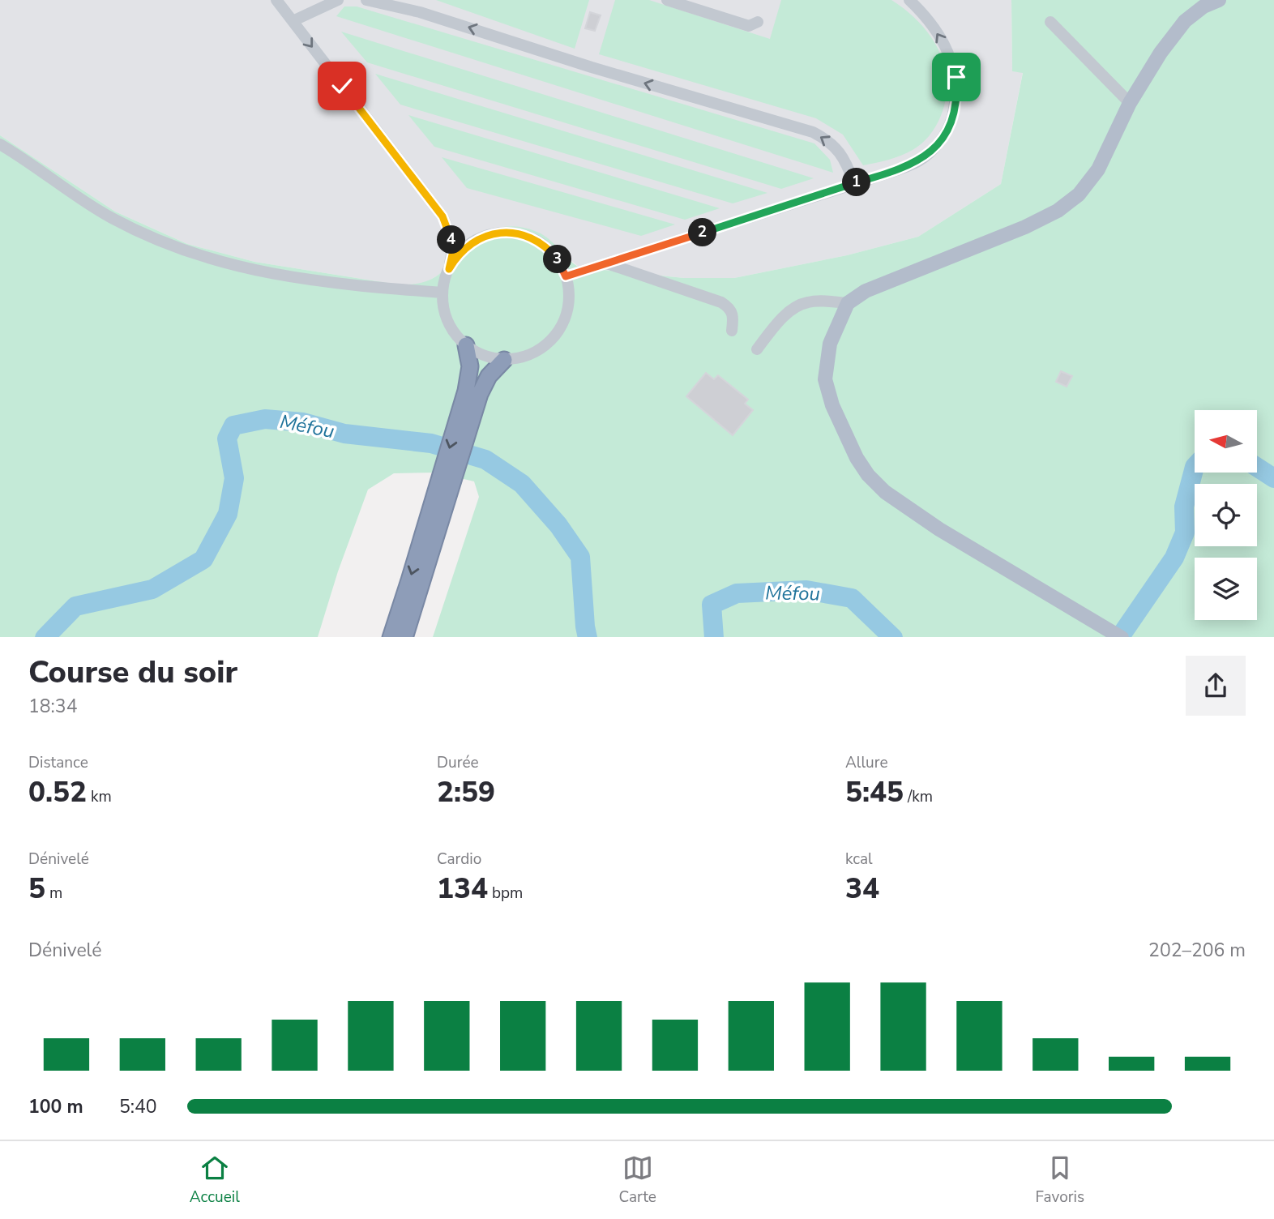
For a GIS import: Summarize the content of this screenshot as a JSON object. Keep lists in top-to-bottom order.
{
  "water": ["Méfou"],
  "north": "left",
  "page": {
    "pins": [
      "1",
      "2",
      "4",
      "3"
    ],
    "heading": ["Course du soir", "18:34"],
    "stats": [
      ["Distance", "0.52 km"],
      ["Durée", "2:59"],
      ["Allure", "5:45 /km"],
      ["Dénivelé", "5 m"],
      ["Cardio", "134 bpm"],
      ["kcal", "34"]
    ],
    "chart": ["Dénivelé", "202–206 m"],
    "list": [
      {
        "name": "100 m",
        "note": "5:40"
      }
    ],
    "tabs": ["Accueil", "Carte", "Favoris"]
  }
}
